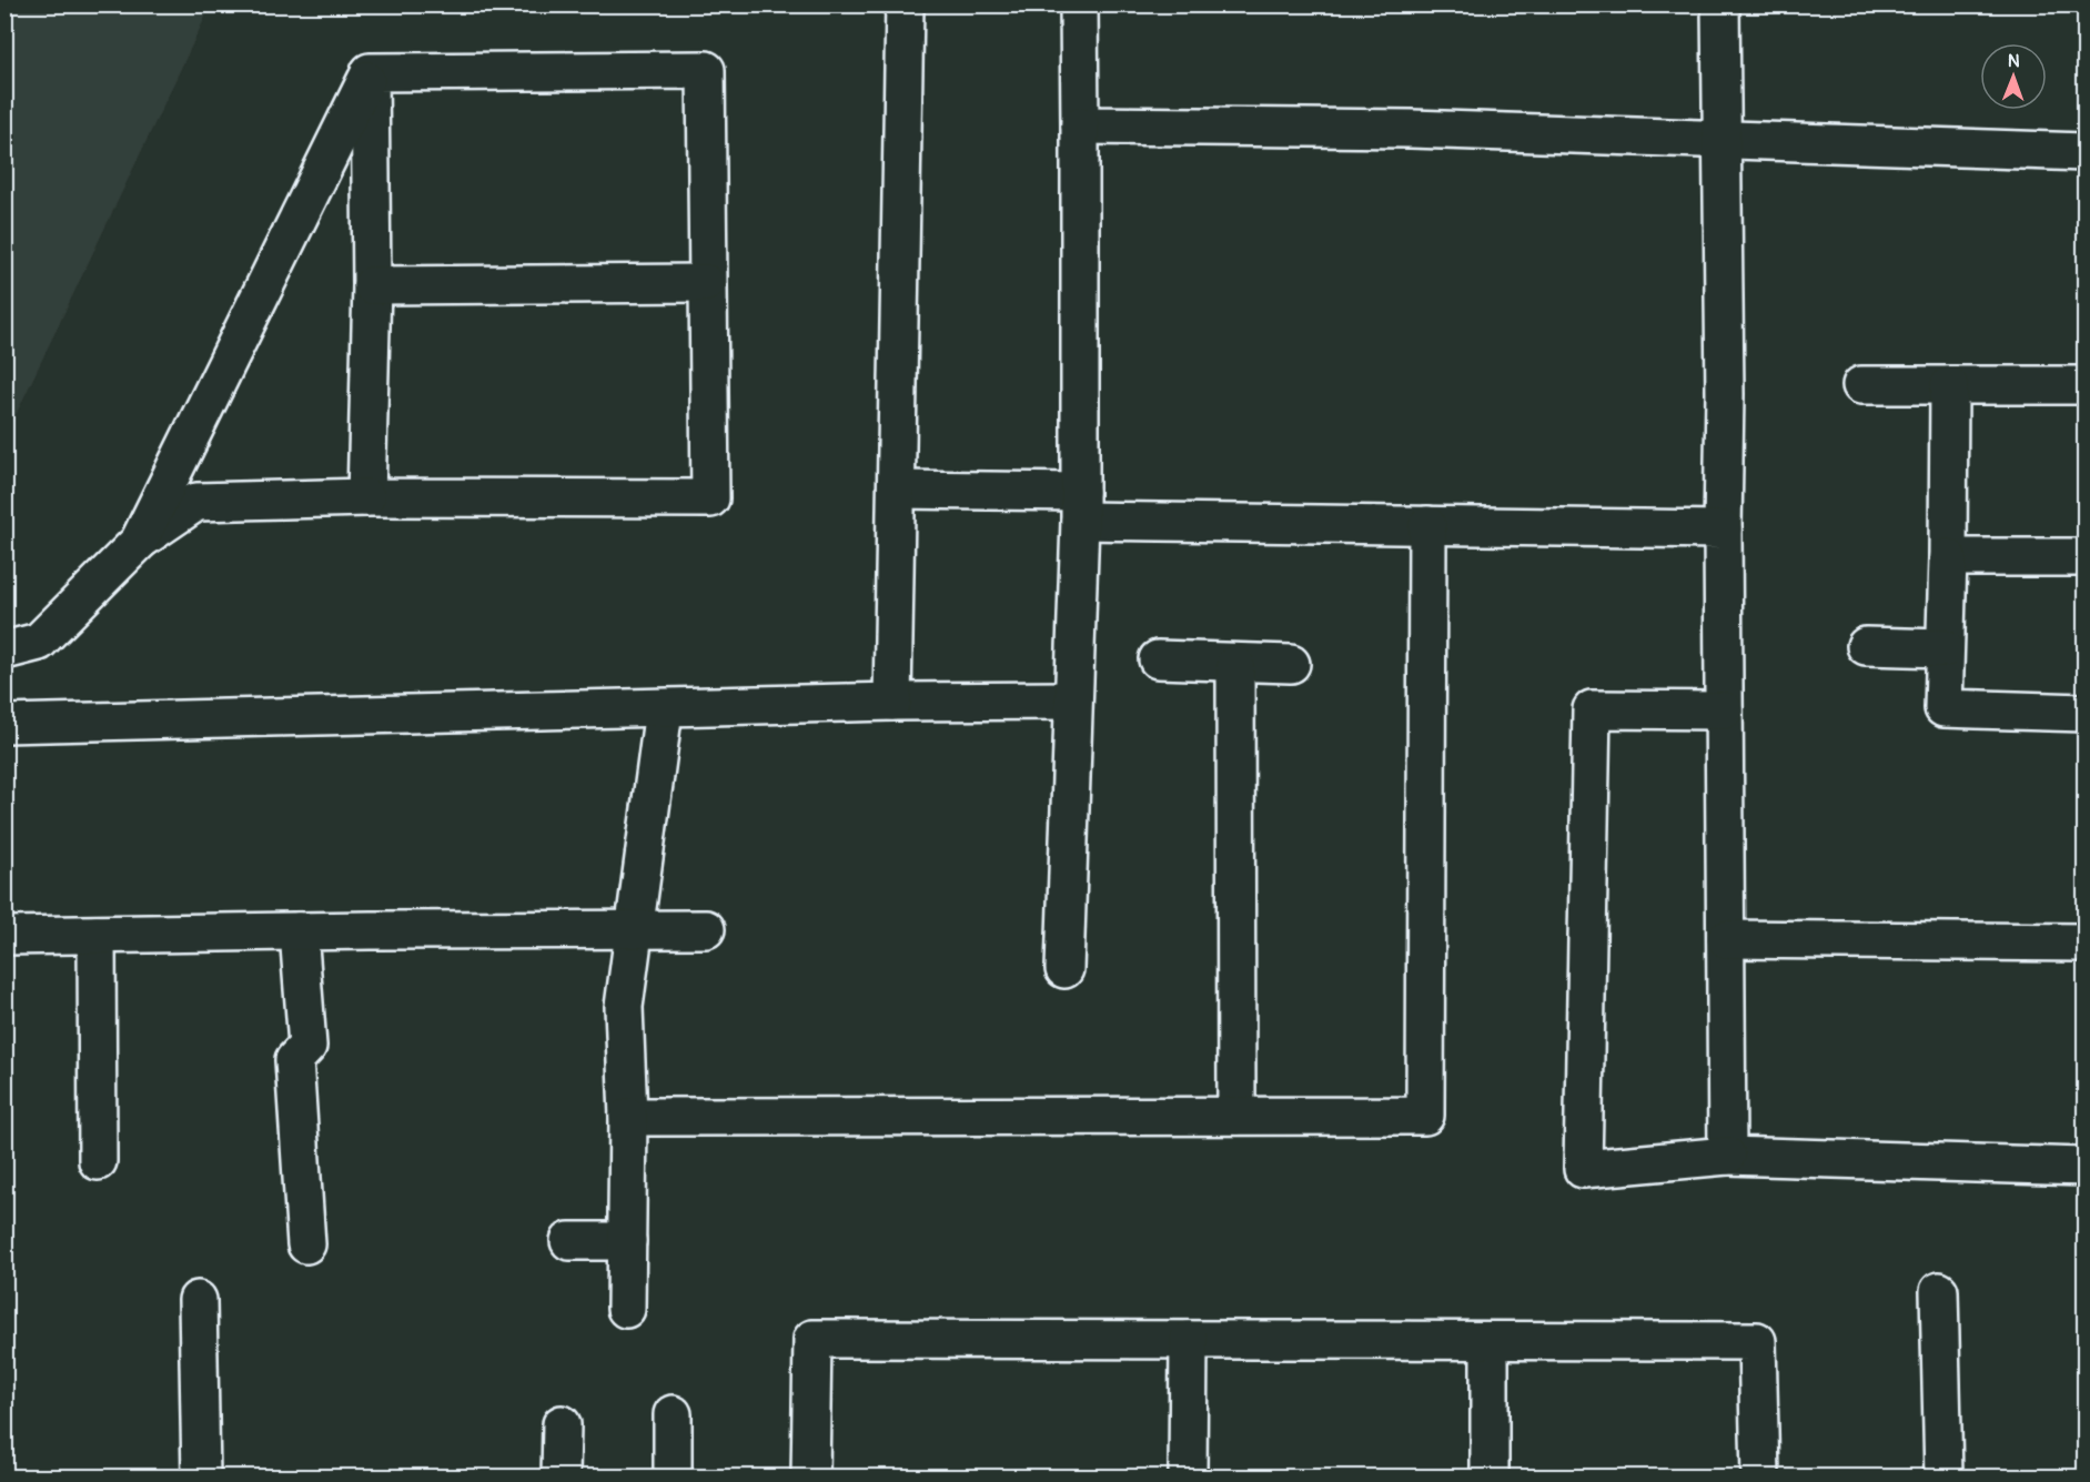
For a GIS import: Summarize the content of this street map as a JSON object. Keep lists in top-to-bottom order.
{
  "north": "top"
}
